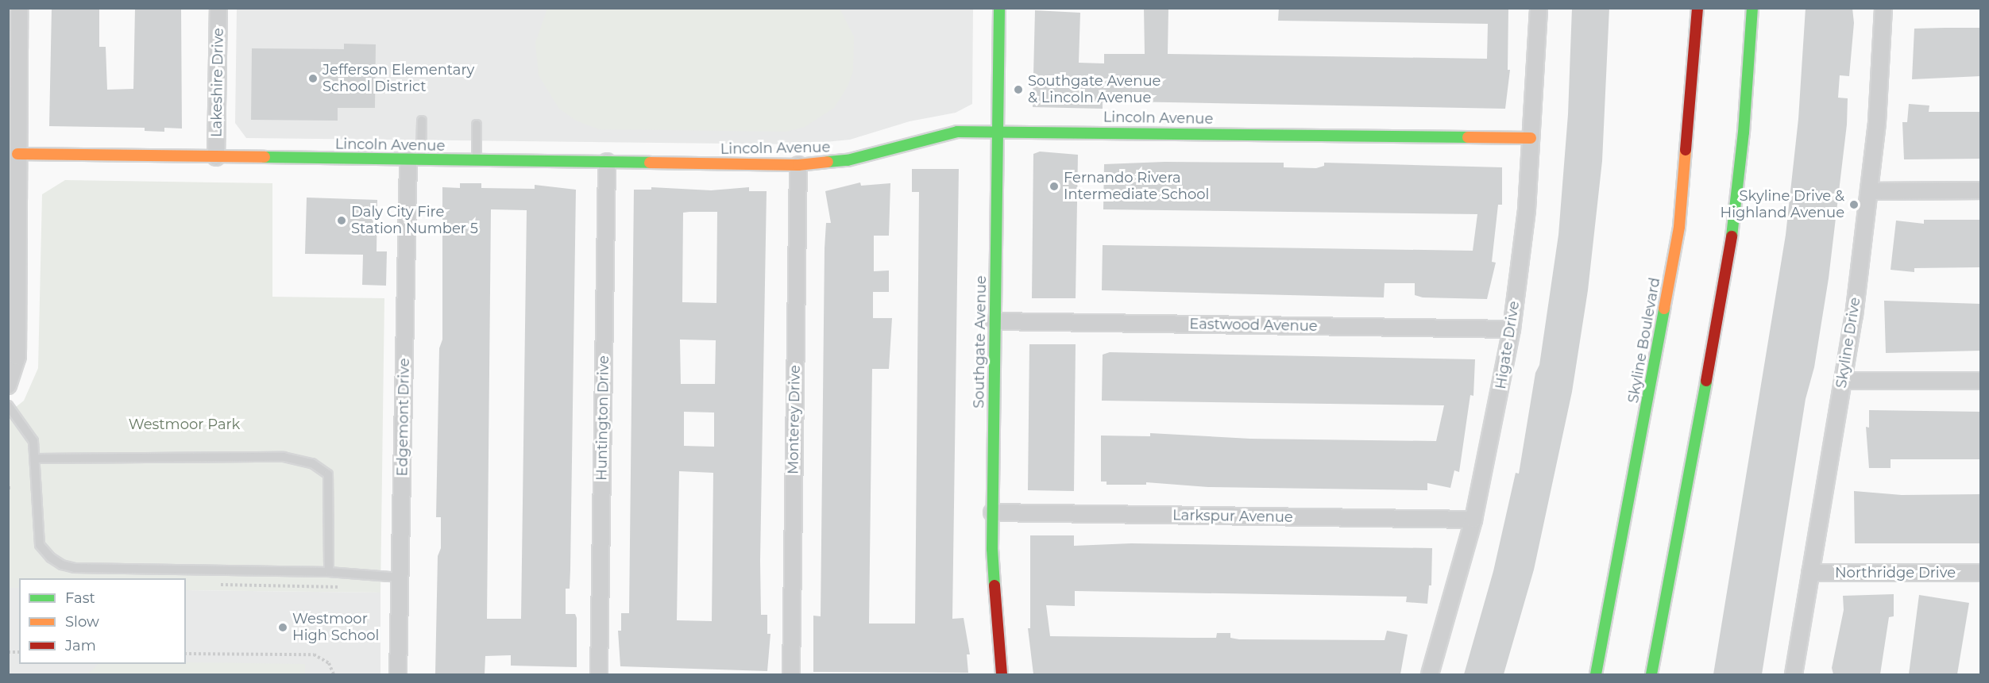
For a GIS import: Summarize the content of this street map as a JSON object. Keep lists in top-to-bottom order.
{
  "streets": {
    "street": [
      "Lakeshire Drive",
      "Lincoln Avenue",
      "Eastwood Avenue",
      "Skyline Boulevard",
      "Southgate Avenue",
      "Skyline Drive",
      "Higate Drive",
      "Edgemont Drive",
      "Huntington Drive",
      "Monterey Drive",
      "Larkspur Avenue",
      "Northridge Drive"
    ]
  },
  "crossings": [
    ["Lakeshire Drive", "Lincoln Avenue"],
    ["Lincoln Avenue", "Southgate Avenue"],
    ["Lincoln Avenue", "Higate Drive"],
    ["Lincoln Avenue", "Edgemont Drive"],
    ["Lincoln Avenue", "Huntington Drive"],
    ["Lincoln Avenue", "Monterey Drive"],
    ["Eastwood Avenue", "Southgate Avenue"],
    ["Eastwood Avenue", "Higate Drive"],
    ["Southgate Avenue", "Larkspur Avenue"],
    ["Skyline Drive", "Northridge Drive"],
    ["Higate Drive", "Larkspur Avenue"]
  ],
  "parks": ["Westmoor Park"],
  "places": [
    "Jefferson Elementary School District",
    "Southgate Avenue & Lincoln Avenue",
    "Fernando Rivera Intermediate School",
    "Skyline Drive & Highland Avenue",
    "Daly City Fire Station Number 5",
    "Westmoor High School"
  ],
  "legend": ["Fast", "Slow", "Jam"]
}
